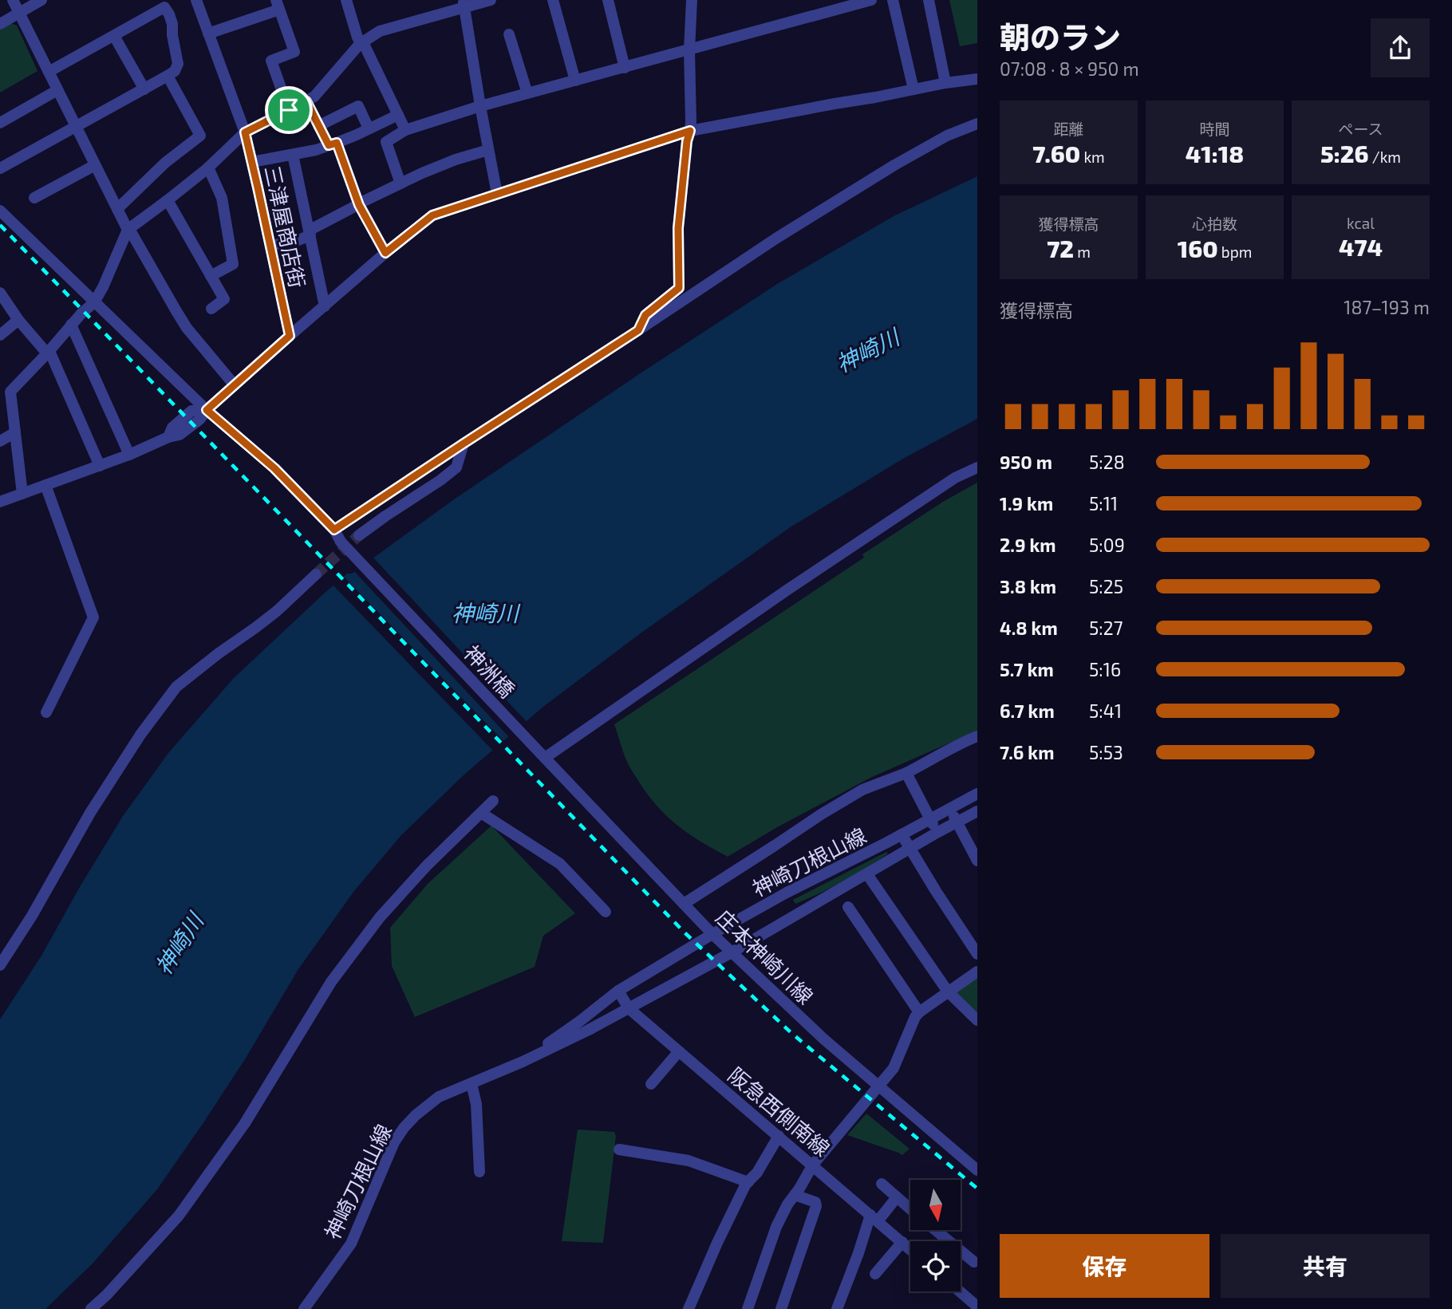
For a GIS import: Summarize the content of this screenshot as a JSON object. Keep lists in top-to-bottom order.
{
  "streets": {
    "street": [
      "三津屋商店街",
      "神洲橋",
      "神崎刀根山線",
      "庄本神崎川線",
      "阪急西側南線"
    ]
  },
  "crossings": [
    ["神洲橋", "庄本神崎川線"],
    ["神崎刀根山線", "庄本神崎川線"],
    ["神崎刀根山線", "阪急西側南線"]
  ],
  "water": ["神崎川"],
  "north": "bottom",
  "page": {
    "heading": ["朝のラン", "07:08 · 8 × 950 m"],
    "stats": [
      ["距離", "7.60 km"],
      ["時間", "41:18"],
      ["ペース", "5:26 /km"],
      ["獲得標高", "72 m"],
      ["心拍数", "160 bpm"],
      ["kcal", "474"]
    ],
    "chart": ["獲得標高", "187–193 m"],
    "list": [
      {
        "name": "950 m",
        "note": "5:28"
      },
      {
        "name": "1.9 km",
        "note": "5:11"
      },
      {
        "name": "2.9 km",
        "note": "5:09"
      },
      {
        "name": "3.8 km",
        "note": "5:25"
      },
      {
        "name": "4.8 km",
        "note": "5:27"
      },
      {
        "name": "5.7 km",
        "note": "5:16"
      },
      {
        "name": "6.7 km",
        "note": "5:41"
      },
      {
        "name": "7.6 km",
        "note": "5:53"
      }
    ],
    "buttons": ["保存", "共有"]
  }
}
